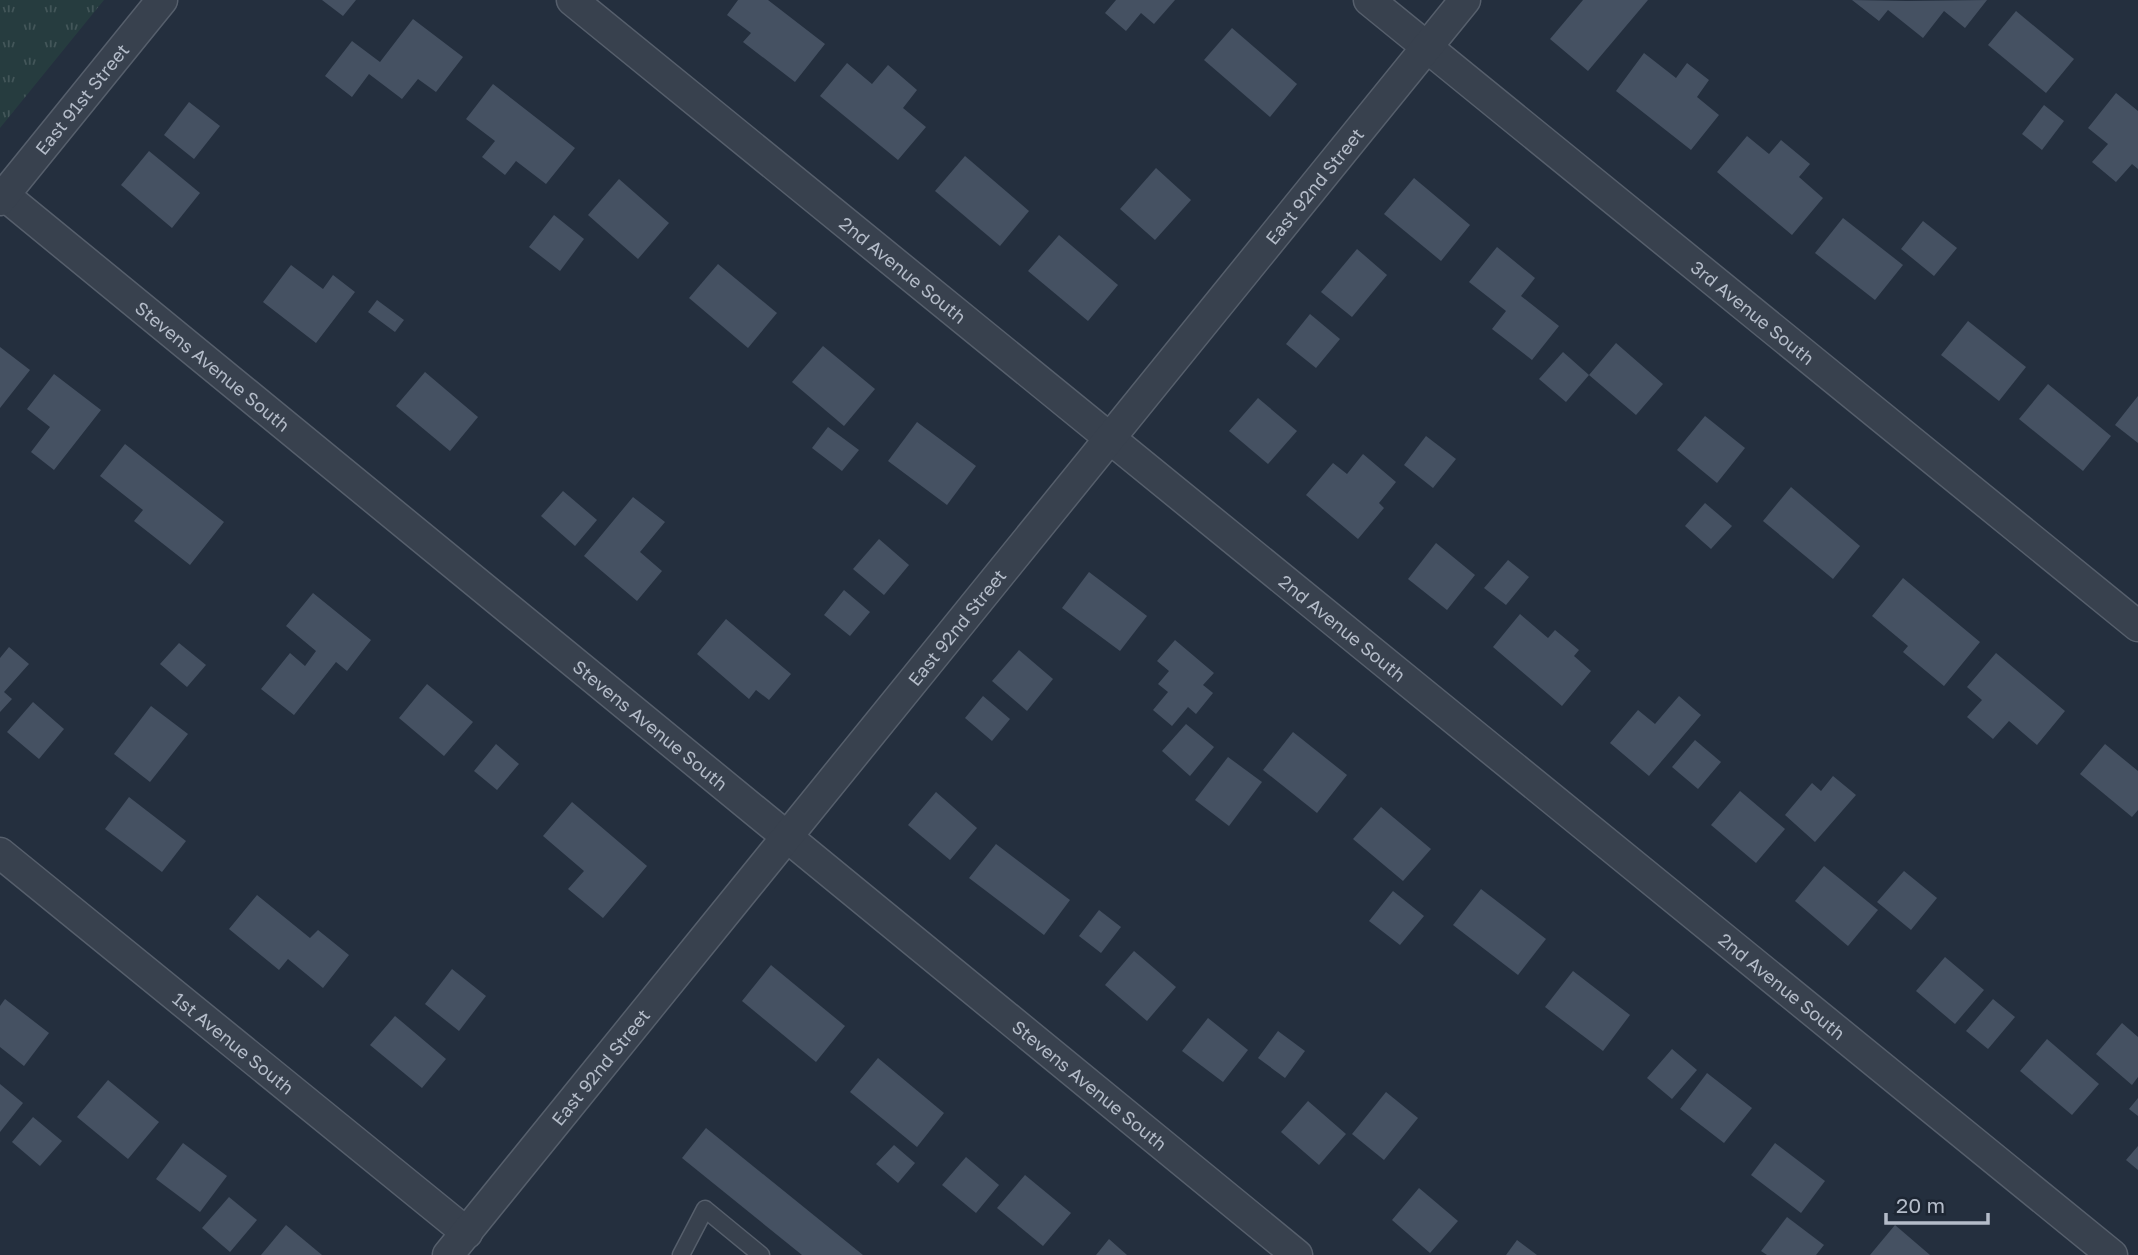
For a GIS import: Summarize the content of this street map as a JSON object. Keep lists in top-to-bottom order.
{
  "streets": {
    "street": [
      "East 91st Street",
      "East 92nd Street",
      "2nd Avenue South",
      "3rd Avenue South",
      "Stevens Avenue South",
      "1st Avenue South"
    ]
  },
  "crossings": [
    ["East 91st Street", "Stevens Avenue South"],
    ["East 92nd Street", "2nd Avenue South"],
    ["East 92nd Street", "3rd Avenue South"],
    ["East 92nd Street", "Stevens Avenue South"],
    ["East 92nd Street", "1st Avenue South"]
  ],
  "scale_bar": "20 m"
}
